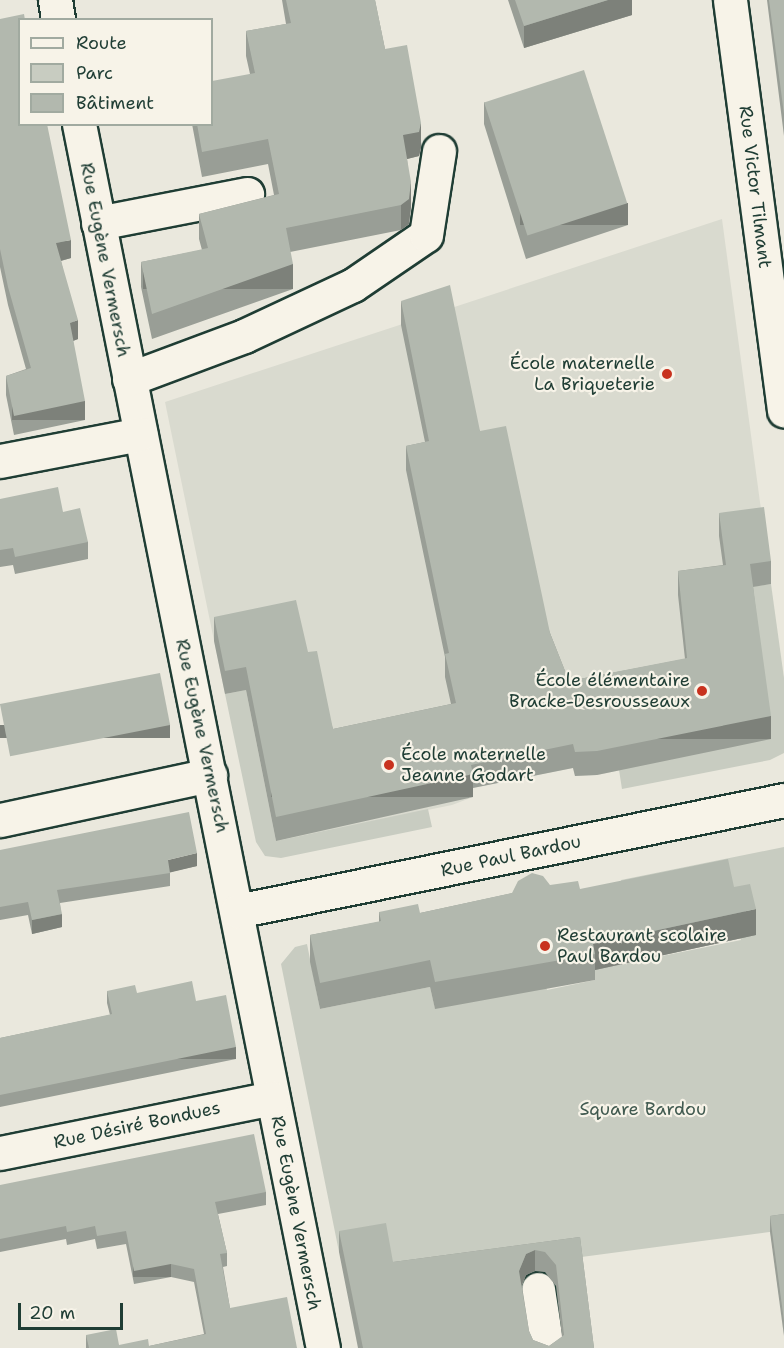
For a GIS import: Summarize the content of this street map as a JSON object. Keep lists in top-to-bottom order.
{
  "streets": {
    "street": [
      "Rue Victor Tilmant",
      "Rue Eugène Vermersch",
      "Rue Paul Bardou",
      "Rue Désiré Bondues"
    ]
  },
  "crossings": [
    ["Rue Eugène Vermersch", "Rue Paul Bardou"],
    ["Rue Eugène Vermersch", "Rue Désiré Bondues"]
  ],
  "parks": ["Square Bardou"],
  "places": [
    "École maternelle La Briqueterie",
    "École élémentaire Bracke-Desrousseaux",
    "École maternelle Jeanne Godart",
    "Restaurant scolaire Paul Bardou"
  ],
  "legend": ["Route", "Parc", "Bâtiment"],
  "scale_bar": "20 m"
}
